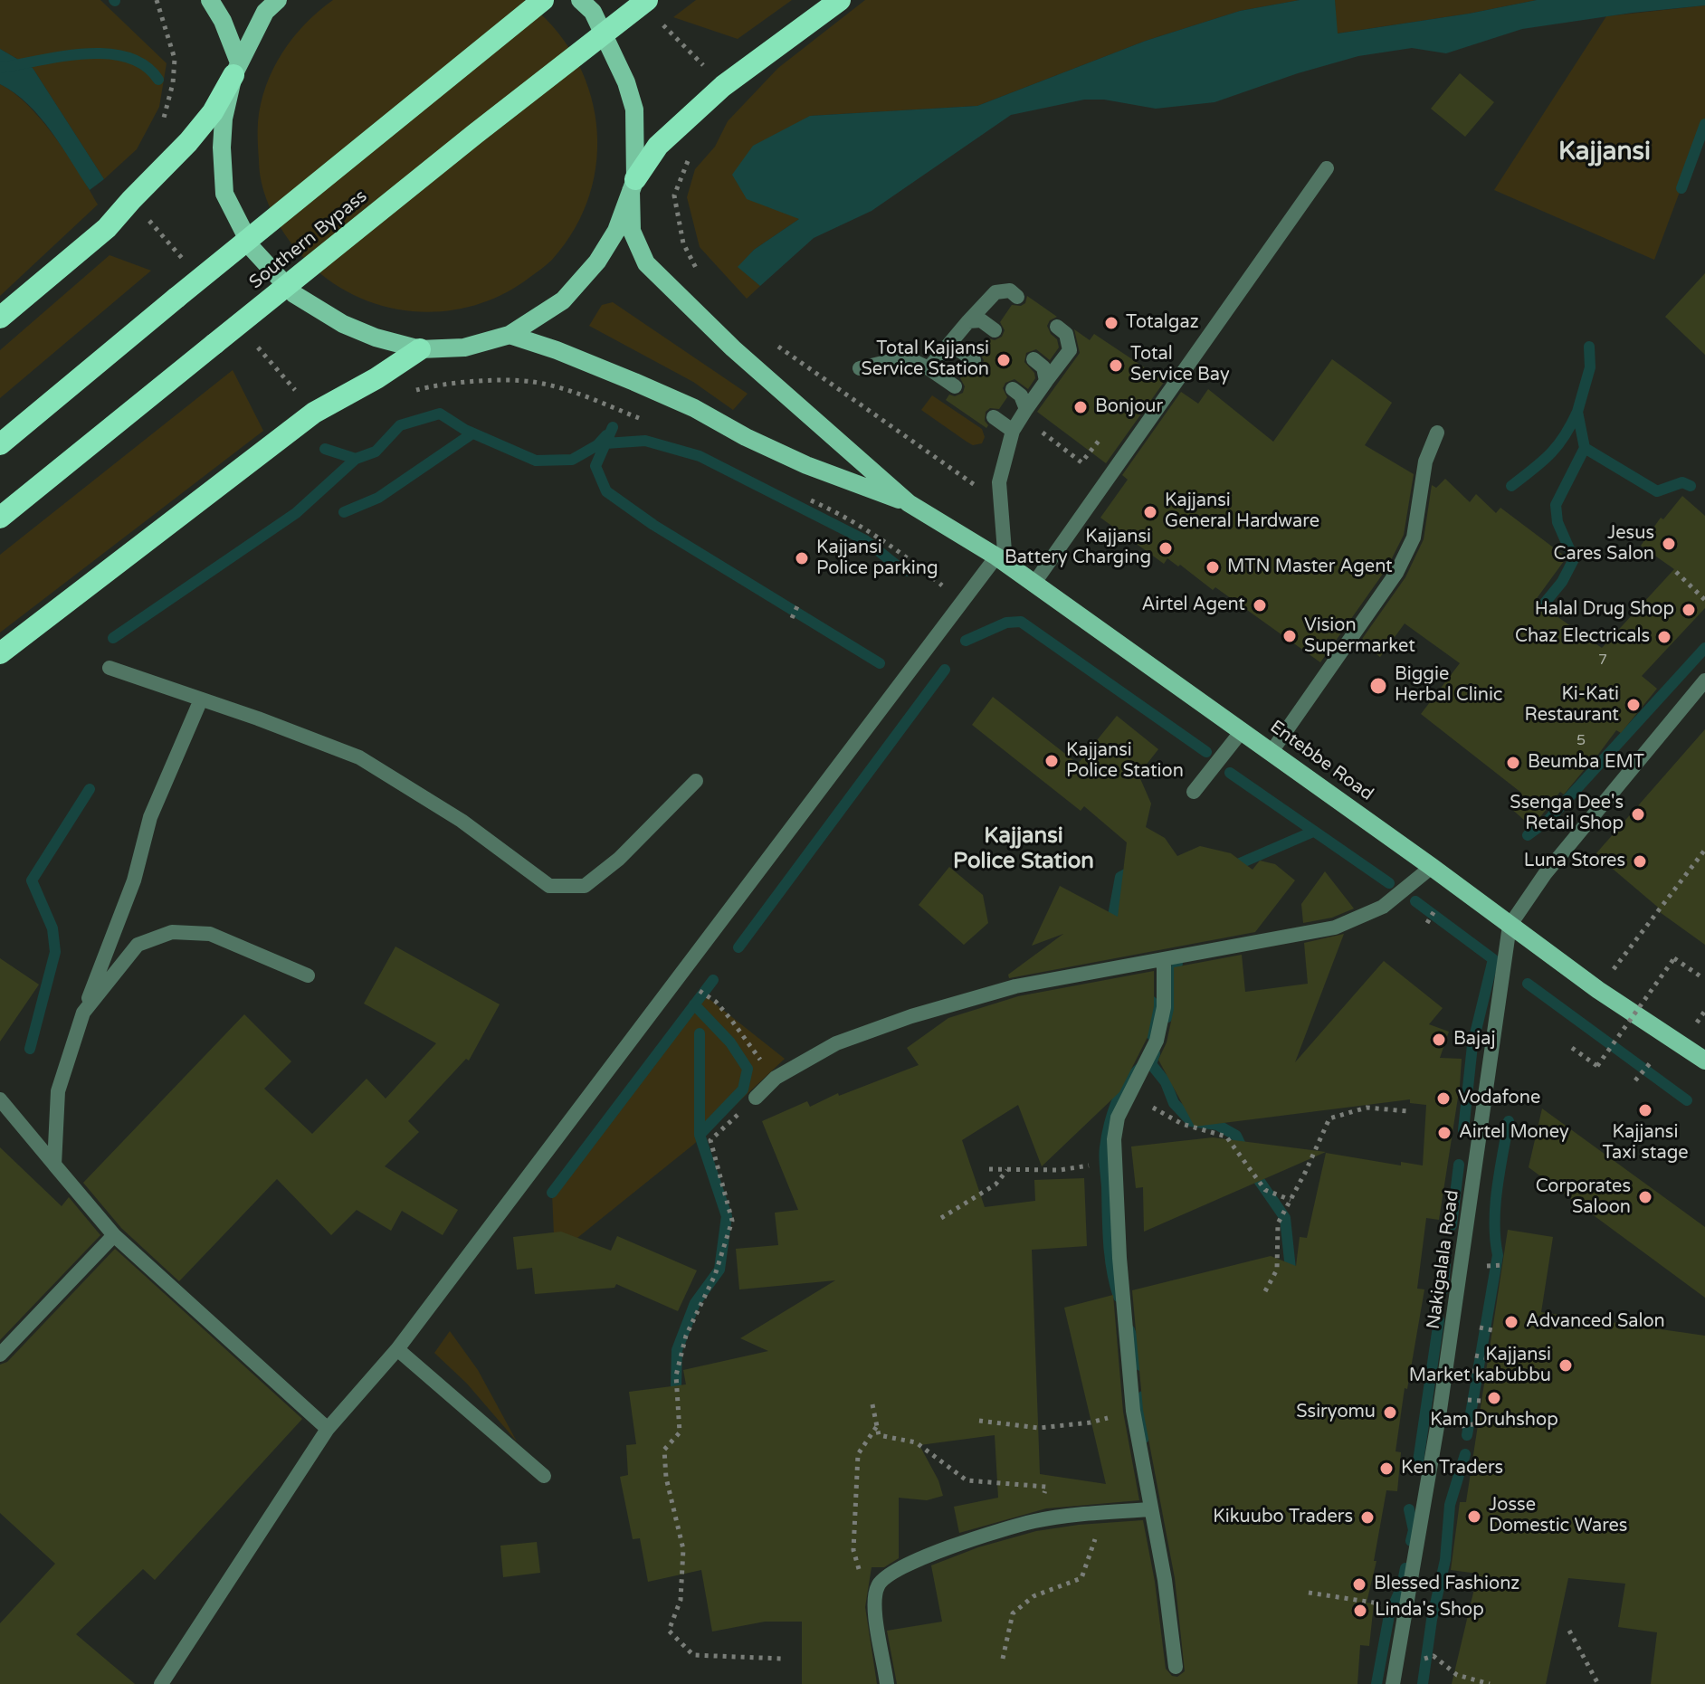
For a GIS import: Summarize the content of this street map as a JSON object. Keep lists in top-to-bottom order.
{
  "streets": {
    "highway": ["Southern Bypass"],
    "main road": ["Entebbe Road"],
    "street": ["Nakigalala Road"]
  },
  "crossings": [
    ["Entebbe Road", "Nakigalala Road"]
  ],
  "districts": ["Kajjansi", "Kajjansi Police Station"],
  "places": [
    "Totalgaz",
    "Total Kajjansi Service Station",
    "Total Service Bay",
    "Bonjour",
    "Kajjansi General Hardware",
    "Jesus Cares Salon",
    "Kajjansi Battery Charging",
    "Kajjansi Police parking",
    "MTN Master Agent",
    "Airtel Agent",
    "Halal Drug Shop",
    "Vision Supermarket",
    "Chaz Electricals",
    "Biggie Herbal Clinic",
    "Ki-Kati Restaurant",
    "Kajjansi Police Station",
    "Beumba EMT",
    "Ssenga Dee's Retail Shop",
    "Luna Stores",
    "Bajaj",
    "Vodafone",
    "Kajjansi Taxi stage",
    "Airtel Money",
    "Corporates Saloon",
    "Advanced Salon",
    "Kajjansi Market kabubbu",
    "Kam Druhshop",
    "Ssiryomu",
    "Ken Traders",
    "Josse Domestic Wares",
    "Kikuubo Traders",
    "Blessed Fashionz",
    "Linda's Shop"
  ],
  "house_numbers": ["7", "5"]
}
